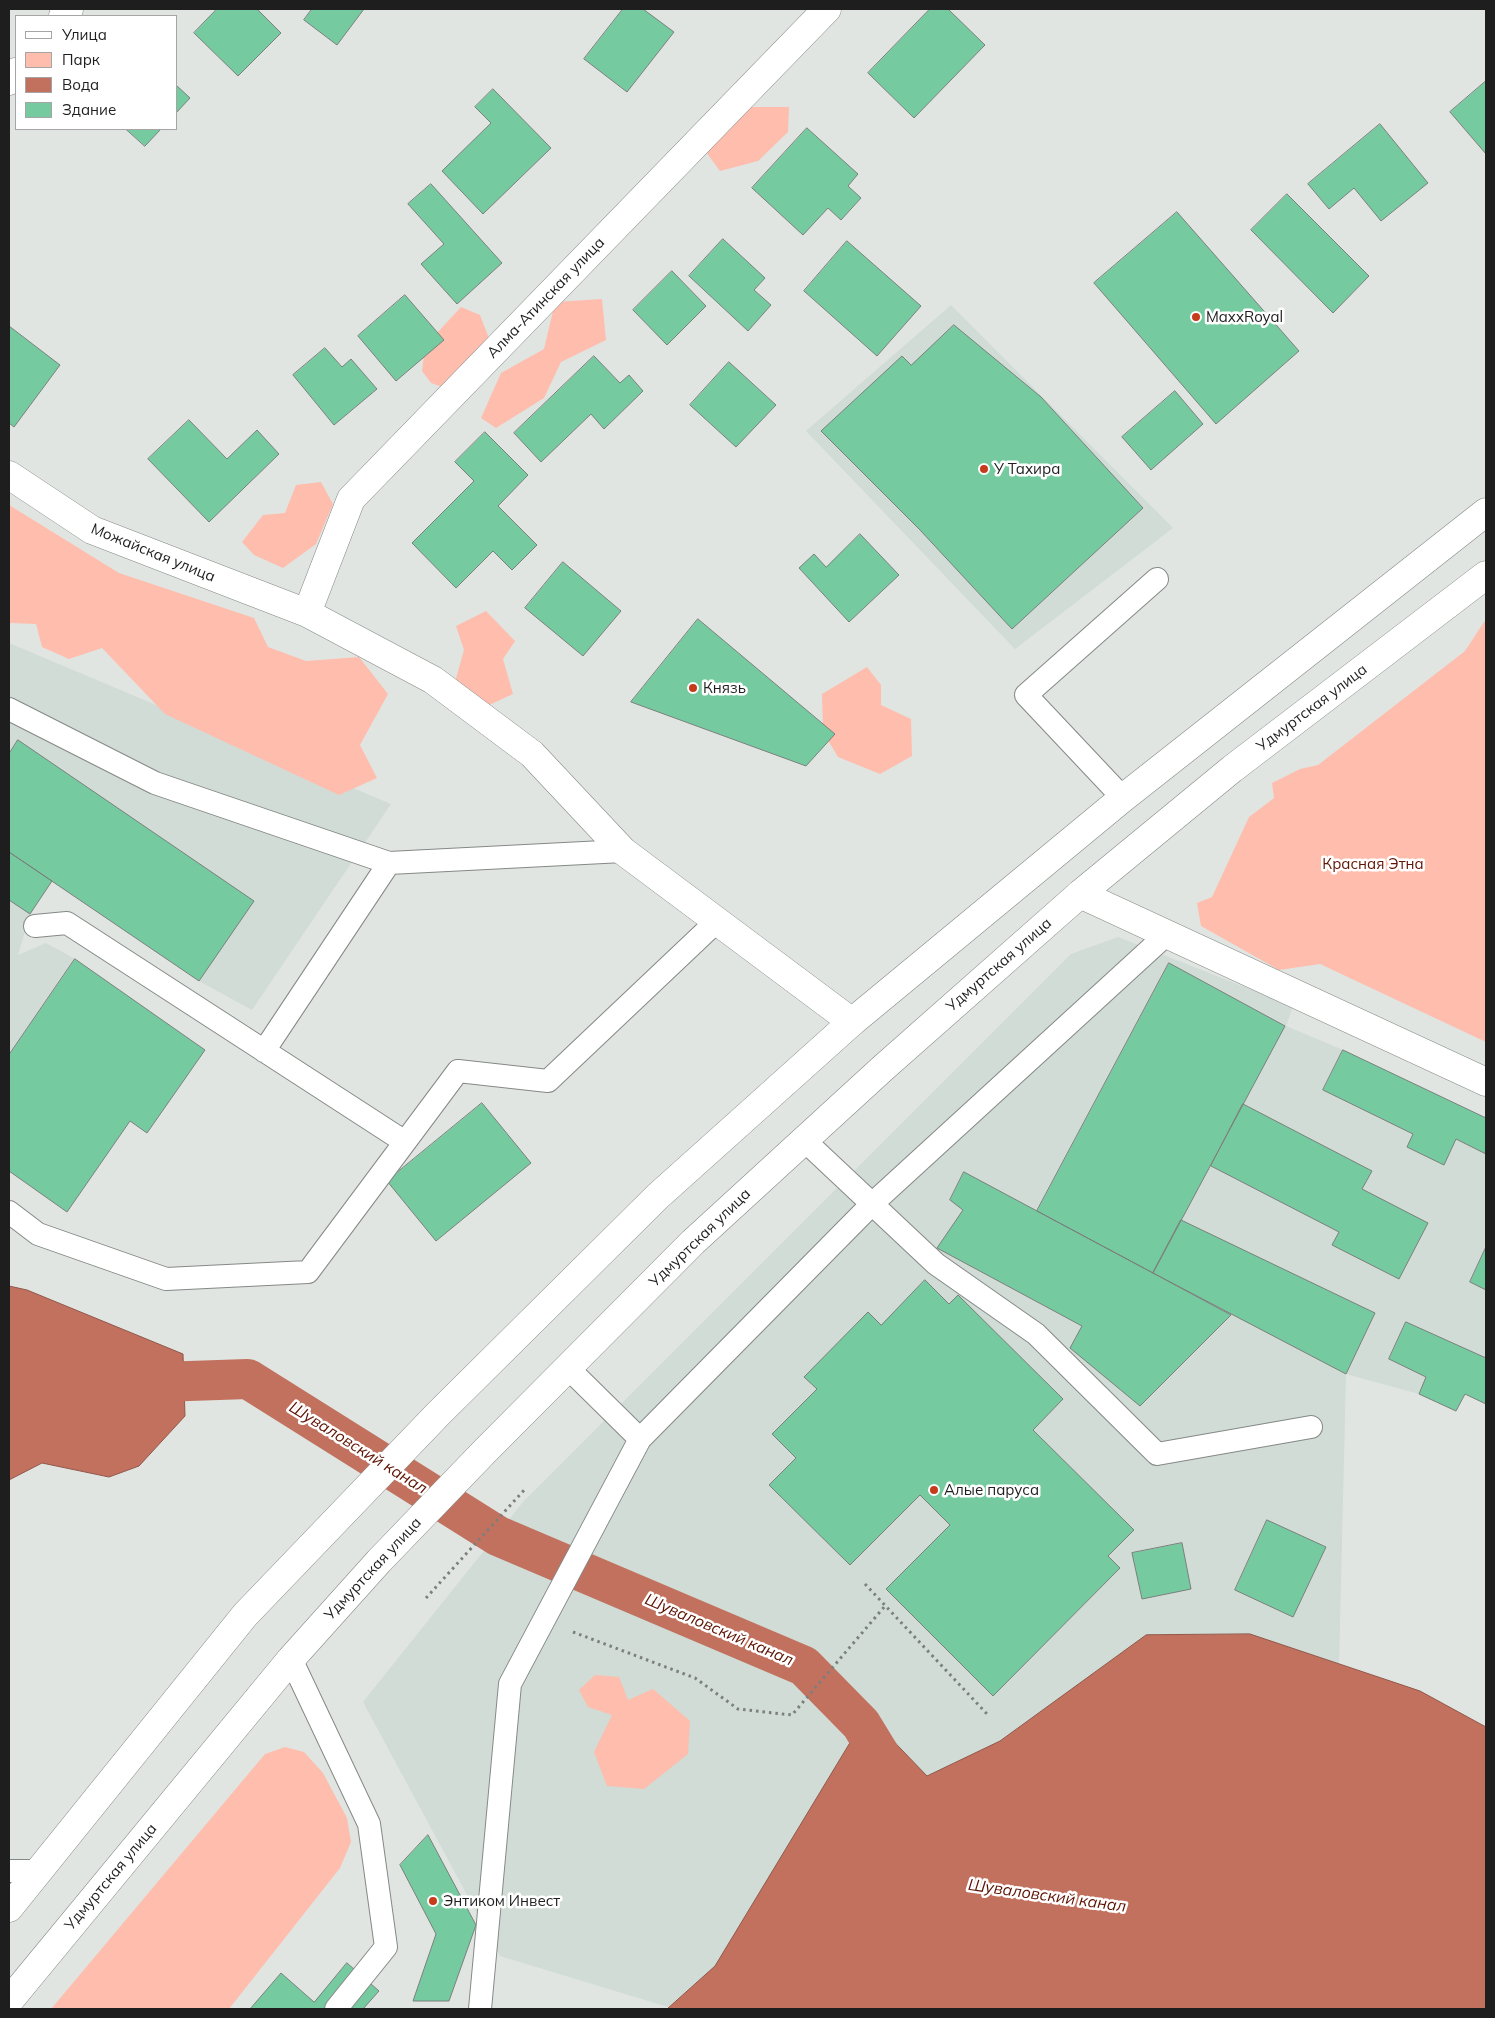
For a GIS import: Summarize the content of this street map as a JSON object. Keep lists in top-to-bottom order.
{
  "streets": {
    "main road": ["Алма-Атинская улица", "Можайская улица", "Удмуртская улица"]
  },
  "crossings": [
    ["Алма-Атинская улица", "Можайская улица"]
  ],
  "water": ["Шуваловский канал"],
  "parks": ["Красная Этна"],
  "places": [
    "MaxxRoyal",
    "У Тахира",
    "Князь",
    "Алые паруса",
    "Энтиком Инвест"
  ],
  "legend": [
    "Улица",
    "Парк",
    "Вода",
    "Здание"
  ]
}
